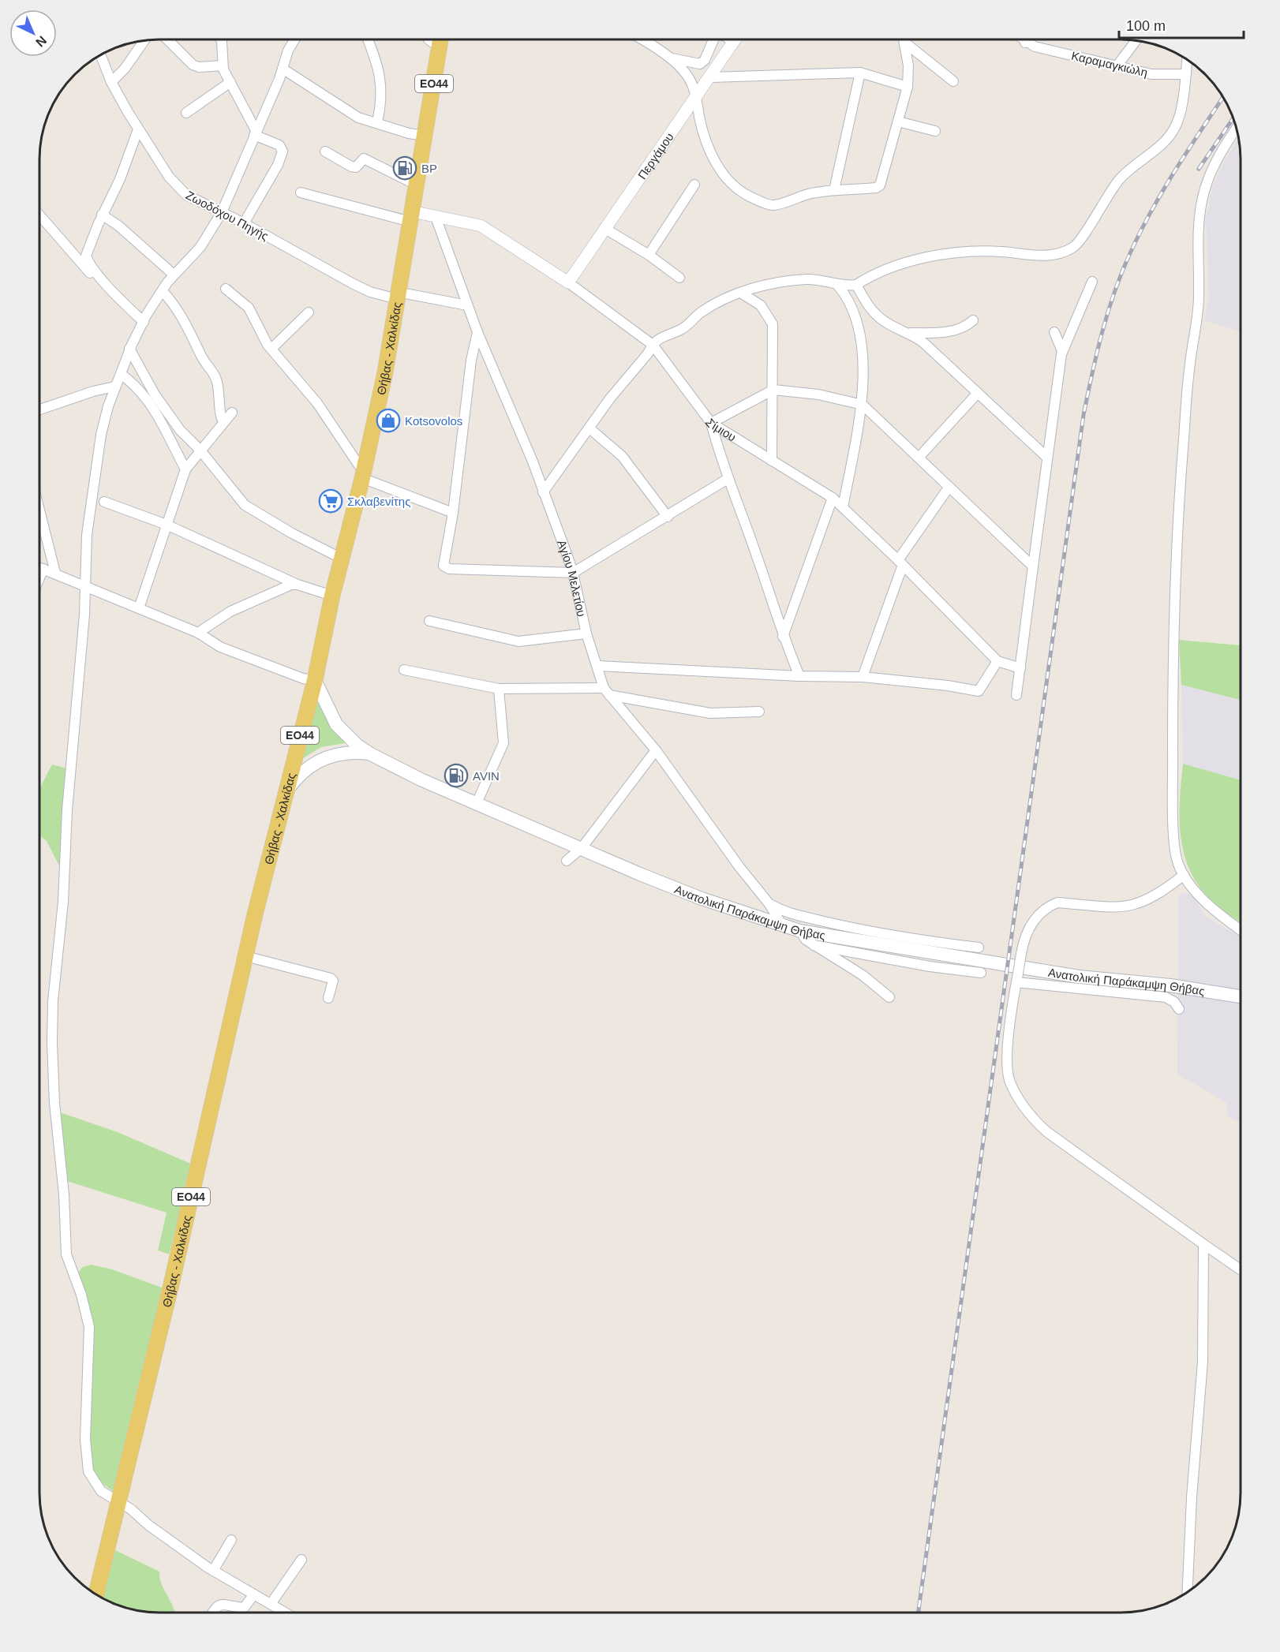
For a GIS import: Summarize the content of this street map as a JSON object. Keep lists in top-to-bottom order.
{
  "streets": {
    "main road": ["ΕΟ44", "Θήβας - Χαλκίδας", "Ανατολική Παράκαμψη Θήβας"],
    "street": [
      "Καραμαγκιώλη",
      "Περγάμου",
      "Ζωοδόχου Πηγής",
      "Σίμιου",
      "Αγίου Μελετίου"
    ]
  },
  "crossings": [
    ["Περγάμου", "Σίμιου"],
    ["Ζωοδόχου Πηγής", "Θήβας - Χαλκίδας"],
    ["Ζωοδόχου Πηγής", "Αγίου Μελετίου"],
    ["Θήβας - Χαλκίδας", "Ανατολική Παράκαμψη Θήβας"],
    ["Σίμιου", "Αγίου Μελετίου"],
    ["Αγίου Μελετίου", "Ανατολική Παράκαμψη Θήβας"]
  ],
  "places": {
    "fuel station": ["BP", "AVIN"],
    "shop": ["Kotsovolos"],
    "supermarket": ["Σκλαβενίτης"]
  },
  "scale_bar": "100 m",
  "north": "bottom right"
}
